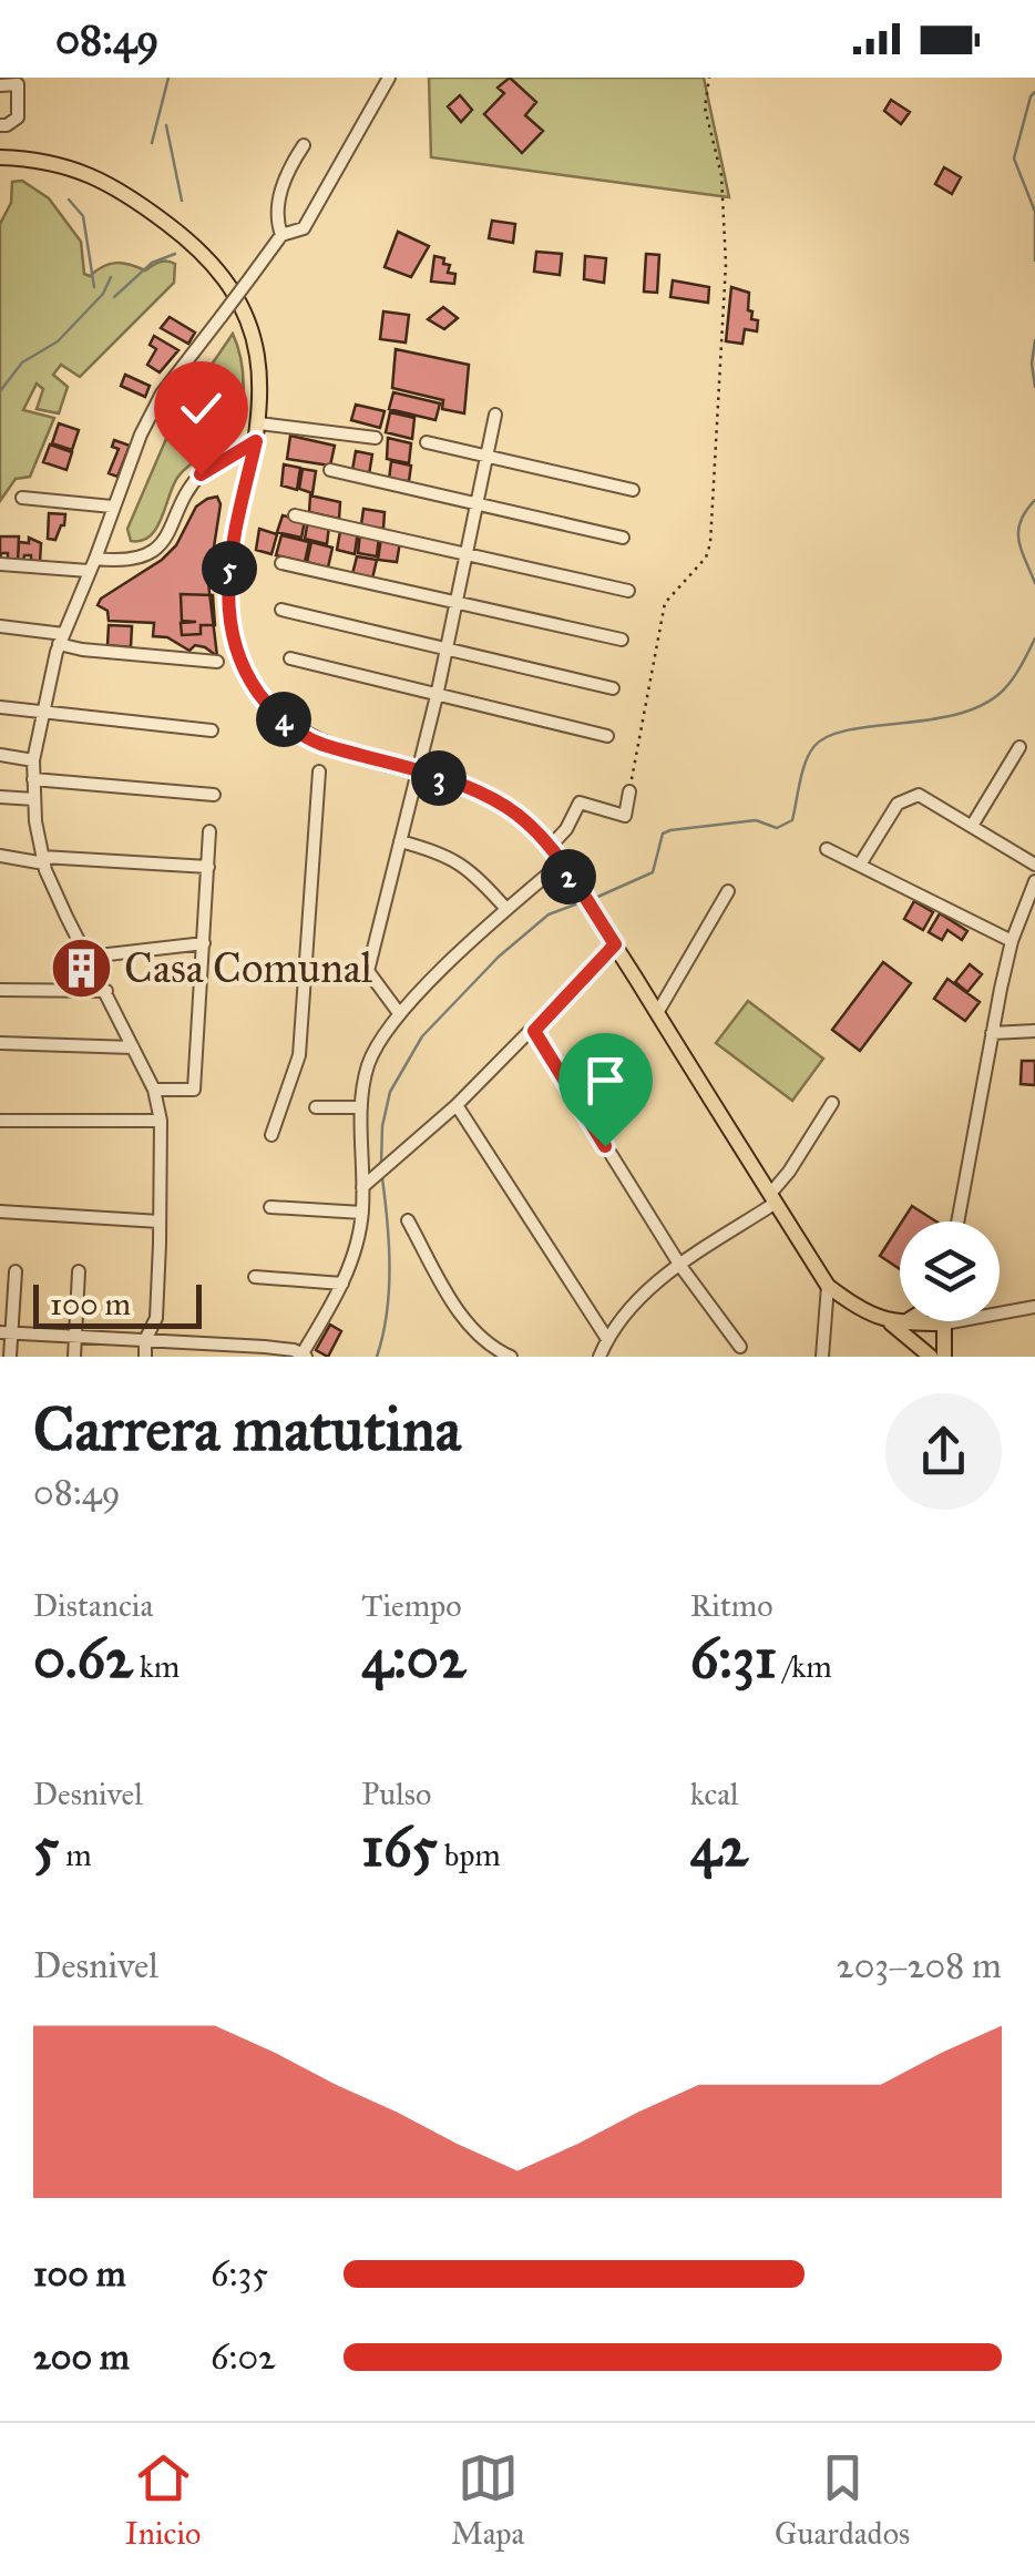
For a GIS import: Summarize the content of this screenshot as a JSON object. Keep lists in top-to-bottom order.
{
  "places": {
    "building": ["Casa Comunal"]
  },
  "scale_bar": "100 m",
  "page": {
    "status": "08:49",
    "pins": [
      "5",
      "4",
      "3",
      "2"
    ],
    "scale": "100 m",
    "heading": ["Carrera matutina", "08:49"],
    "stats": [
      ["Distancia", "0.62 km"],
      ["Tiempo", "4:02"],
      ["Ritmo", "6:31 /km"],
      ["Desnivel", "5 m"],
      ["Pulso", "165 bpm"],
      ["kcal", "42"]
    ],
    "chart": ["Desnivel", "203–208 m"],
    "list": [
      {
        "name": "100 m",
        "note": "6:35"
      },
      {
        "name": "200 m",
        "note": "6:02"
      }
    ],
    "tabs": ["Inicio", "Mapa", "Guardados"]
  }
}
